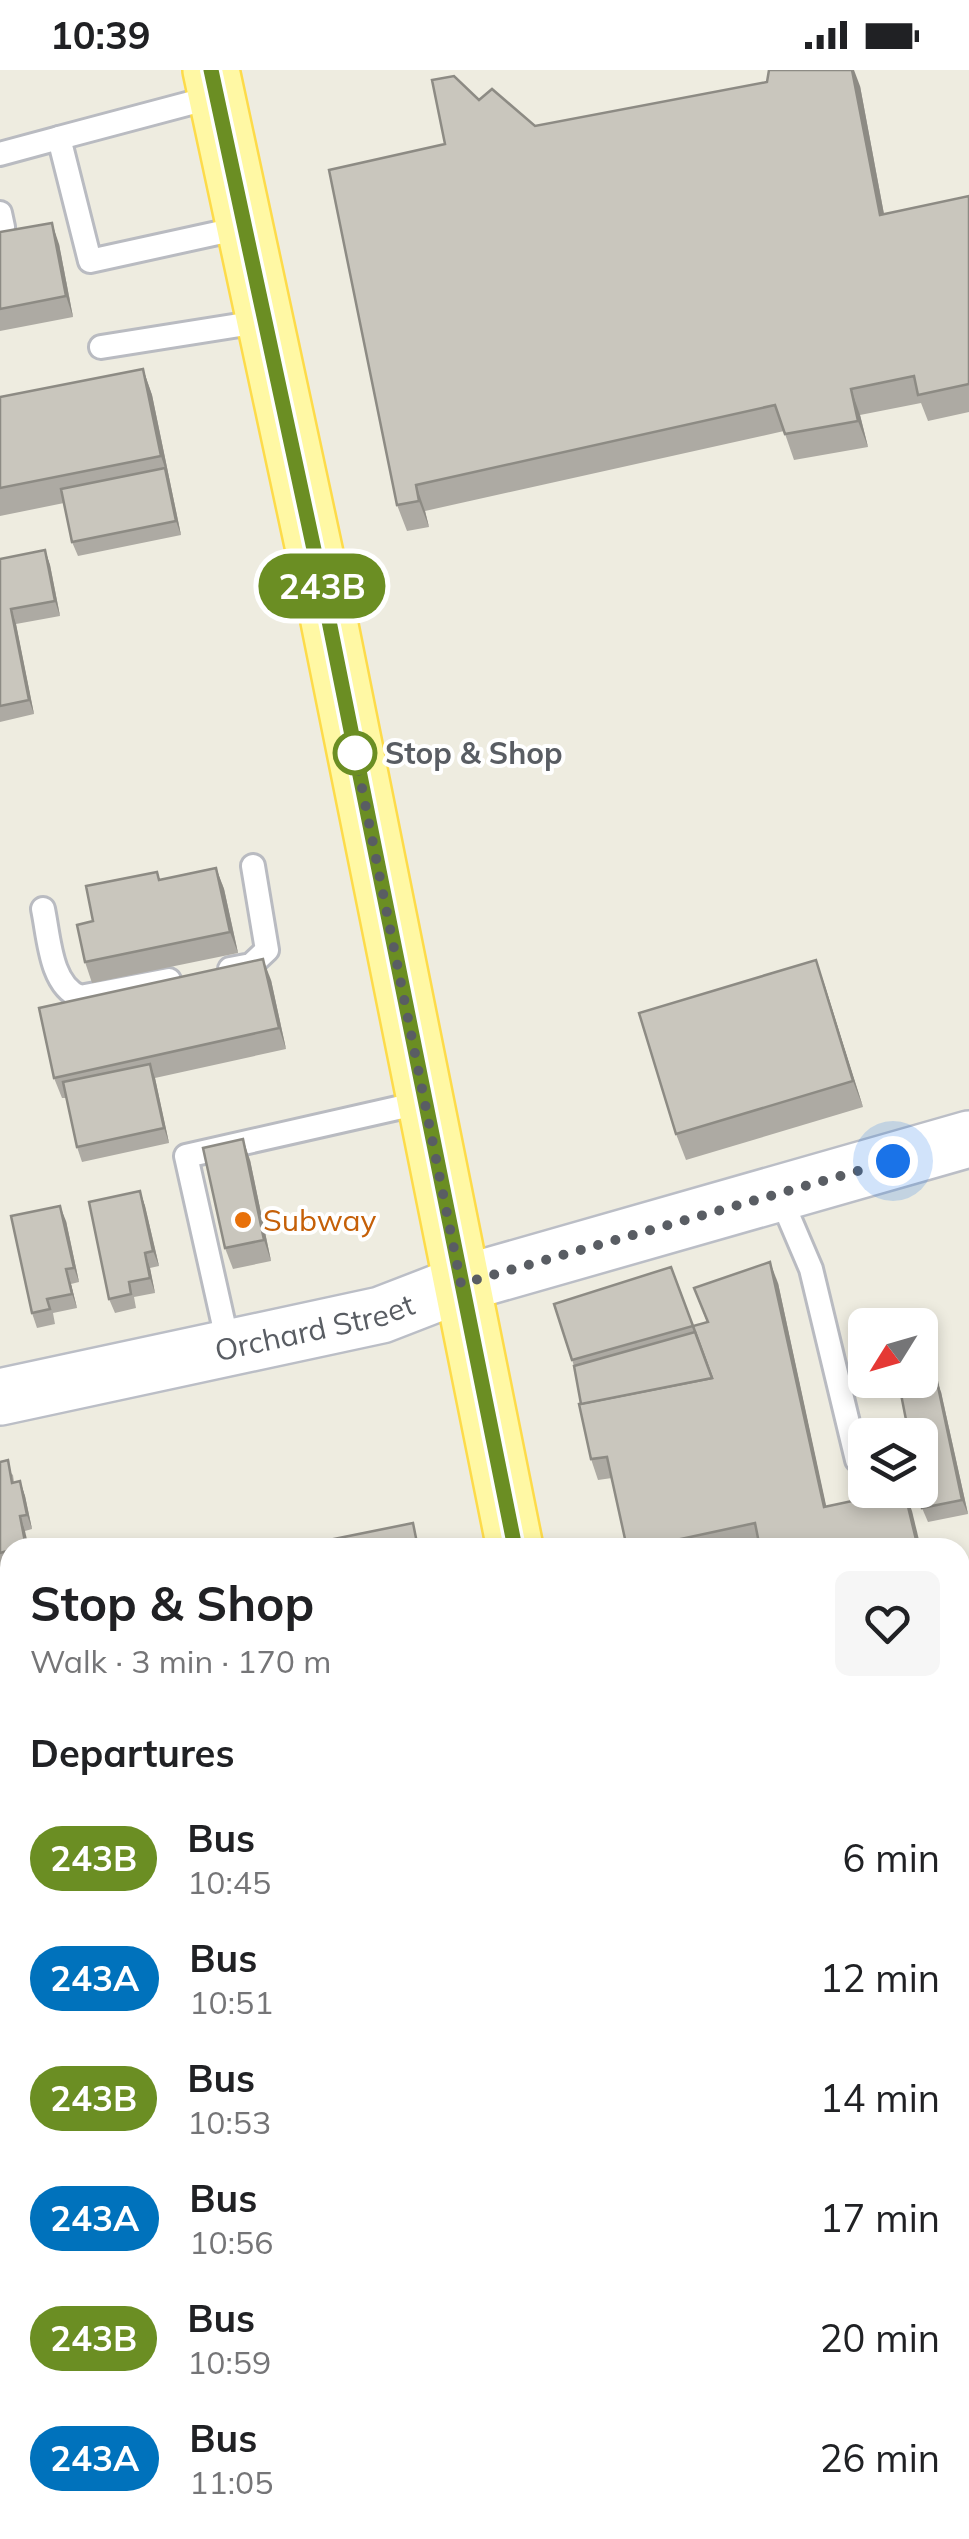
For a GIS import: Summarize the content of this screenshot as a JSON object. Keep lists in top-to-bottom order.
{
  "streets": {
    "main road": ["Orchard Street"]
  },
  "places": ["Stop & Shop", "Subway"],
  "lines": ["bus line 243B"],
  "north": "bottom left",
  "page": {
    "status": "10:39",
    "on_map": "243B",
    "heading": [
      ["Stop & Shop", "Walk · 3 min · 170 m"],
      "Departures"
    ],
    "list": [
      {
        "mark": "243B",
        "name": "Bus",
        "note": "10:45",
        "value": "6 min"
      },
      {
        "mark": "243A",
        "name": "Bus",
        "note": "10:51",
        "value": "12 min"
      },
      {
        "mark": "243B",
        "name": "Bus",
        "note": "10:53",
        "value": "14 min"
      },
      {
        "mark": "243A",
        "name": "Bus",
        "note": "10:56",
        "value": "17 min"
      },
      {
        "mark": "243B",
        "name": "Bus",
        "note": "10:59",
        "value": "20 min"
      },
      {
        "mark": "243A",
        "name": "Bus",
        "note": "11:05",
        "value": "26 min"
      }
    ]
  }
}
